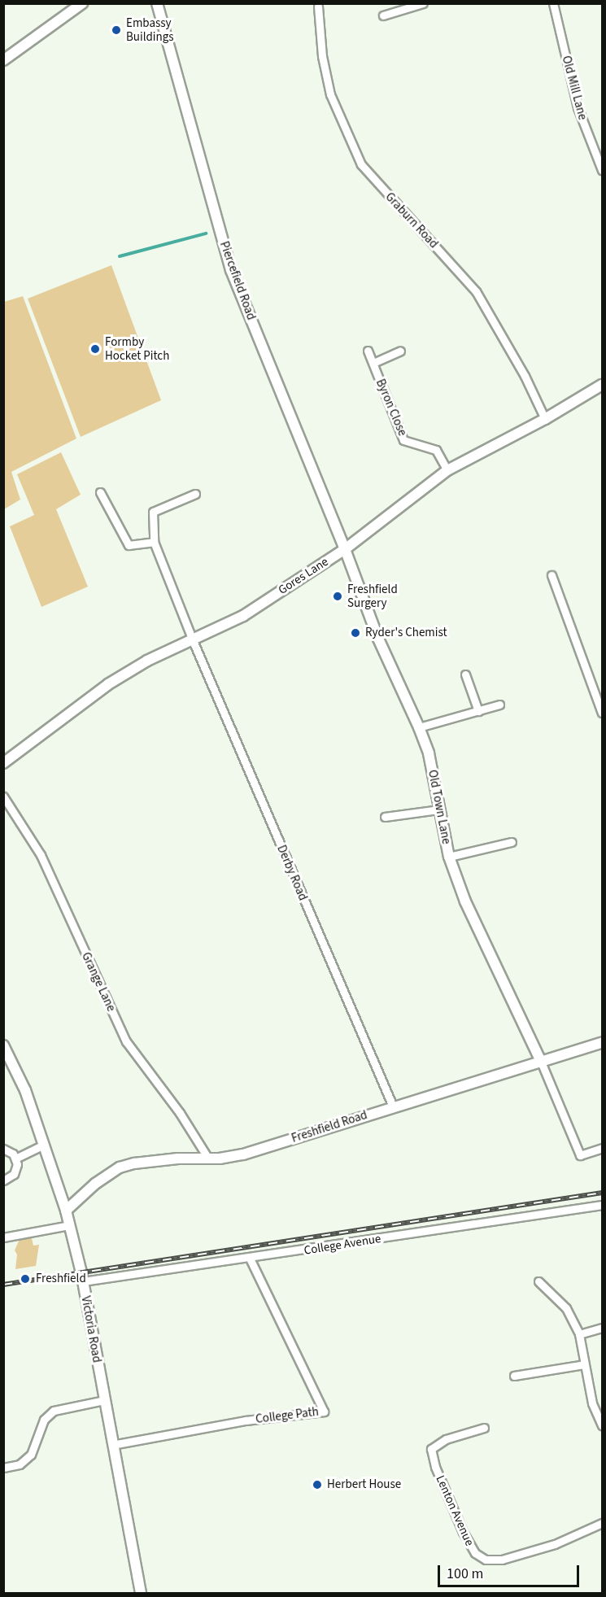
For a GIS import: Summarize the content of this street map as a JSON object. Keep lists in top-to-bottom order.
{
  "streets": {
    "street": [
      "Old Mill Lane",
      "Graburn Road",
      "Piercefield Road",
      "Byron Close",
      "Gores Lane",
      "Old Town Lane",
      "Derby Road",
      "Grange Lane",
      "Freshfield Road",
      "College Avenue",
      "Victoria Road",
      "College Path",
      "Lenton Avenue"
    ]
  },
  "crossings": [
    ["Graburn Road", "Gores Lane"],
    ["Piercefield Road", "Gores Lane"],
    ["Piercefield Road", "Old Town Lane"],
    ["Byron Close", "Gores Lane"],
    ["Gores Lane", "Old Town Lane"],
    ["Gores Lane", "Derby Road"],
    ["Old Town Lane", "Freshfield Road"],
    ["Derby Road", "Freshfield Road"],
    ["Grange Lane", "Freshfield Road"],
    ["Freshfield Road", "Victoria Road"],
    ["College Avenue", "Victoria Road"],
    ["College Avenue", "College Path"],
    ["Victoria Road", "College Path"]
  ],
  "places": [
    "Embassy Buildings",
    "Formby Hocket Pitch",
    "Freshfield Surgery",
    "Ryder's Chemist",
    "Freshfield",
    "Herbert House"
  ],
  "scale_bar": "100 m"
}
